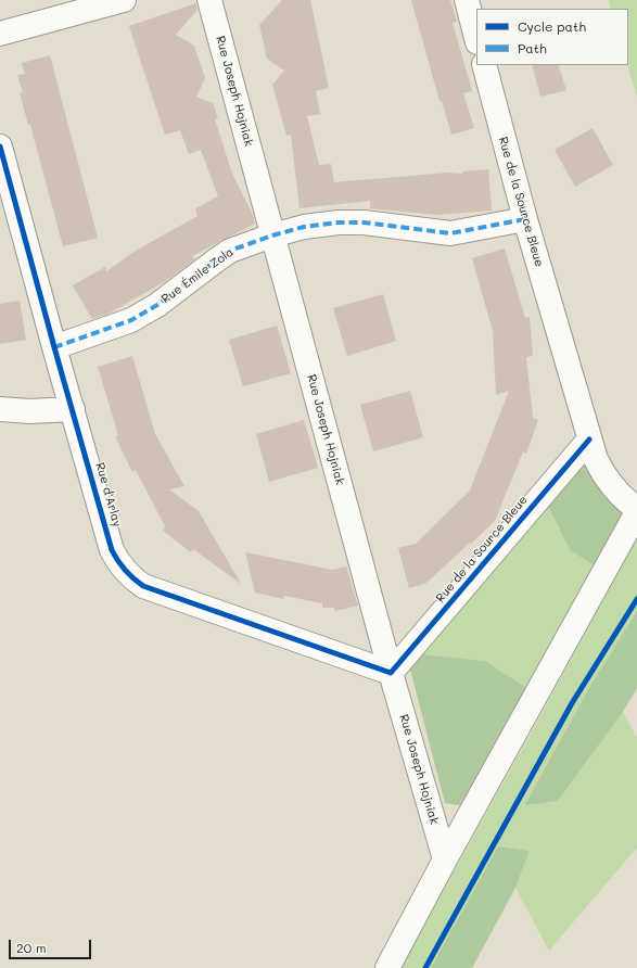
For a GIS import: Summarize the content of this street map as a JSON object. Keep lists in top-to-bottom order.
{
  "streets": {
    "street": [
      "Rue Joseph Hojniak",
      "Rue de la Source Bleue",
      "Rue Émile Zola",
      "Rue d'Arlay"
    ]
  },
  "crossings": [
    ["Rue Joseph Hojniak", "Rue de la Source Bleue"],
    ["Rue Joseph Hojniak", "Rue Émile Zola"],
    ["Rue Joseph Hojniak", "Rue d'Arlay"],
    ["Rue de la Source Bleue", "Rue Émile Zola"],
    ["Rue de la Source Bleue", "Rue d'Arlay"],
    ["Rue Émile Zola", "Rue d'Arlay"]
  ],
  "legend": ["Cycle path", "Path"],
  "scale_bar": "20 m"
}
